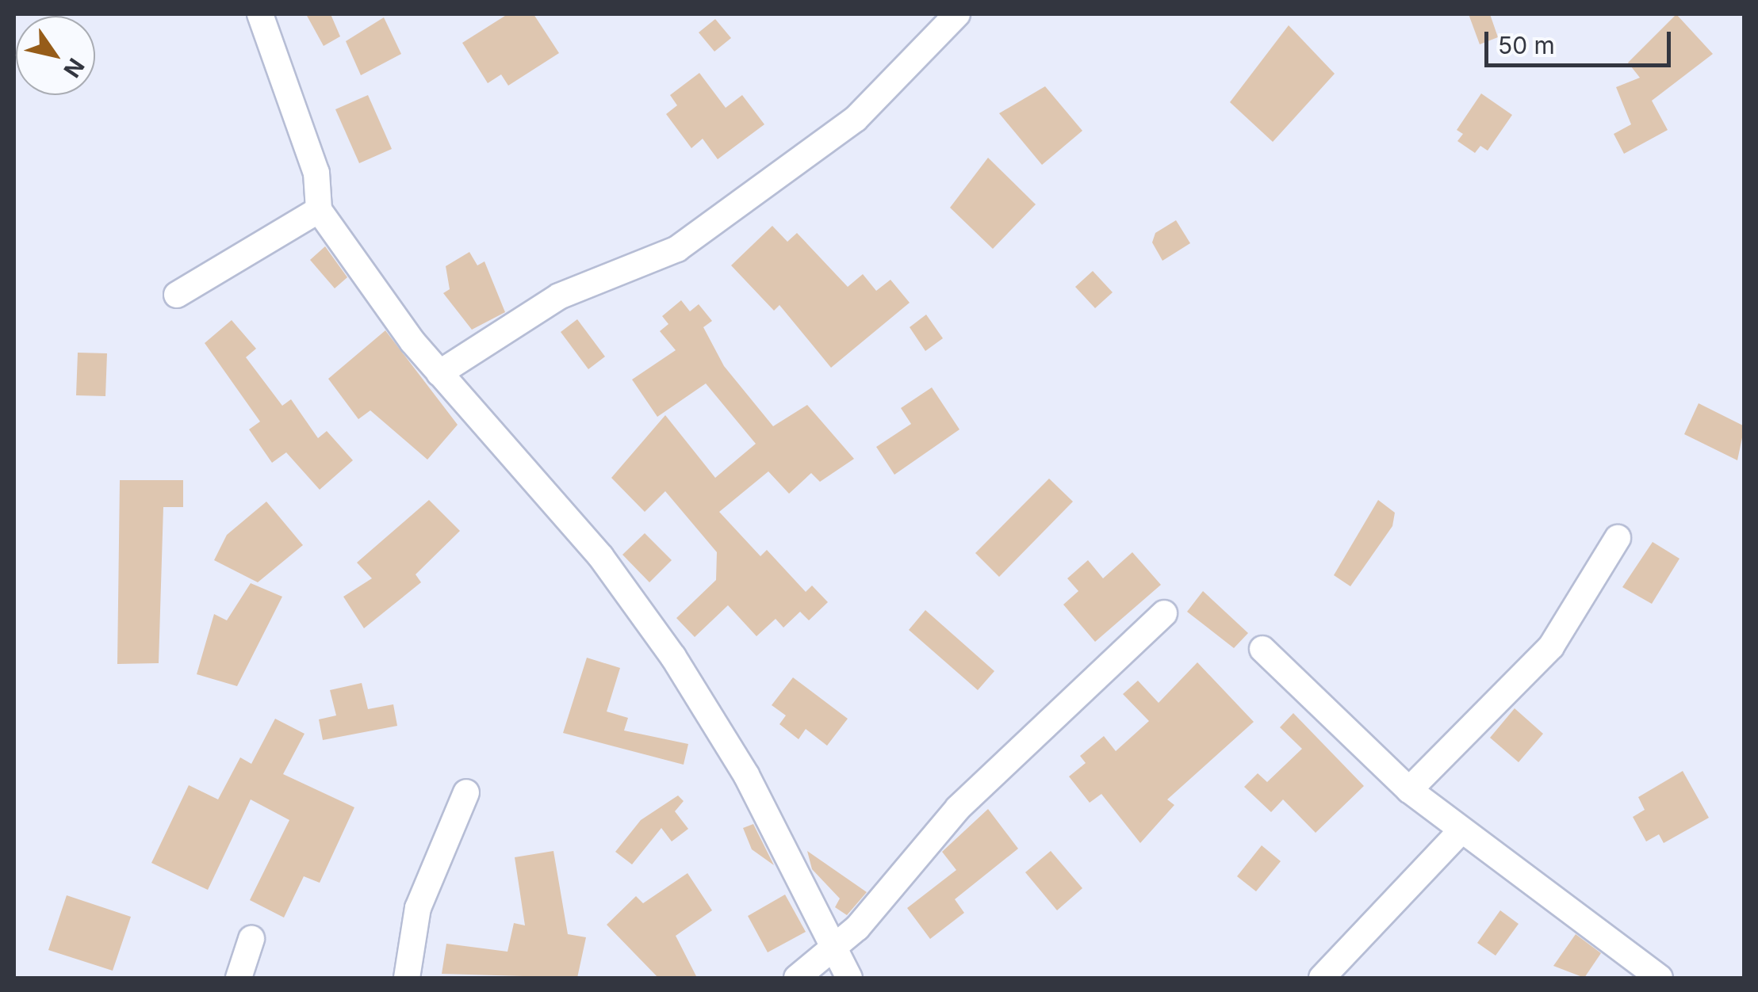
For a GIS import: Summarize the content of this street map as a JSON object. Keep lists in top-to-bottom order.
{
  "scale_bar": "50 m",
  "north": "bottom right"
}
